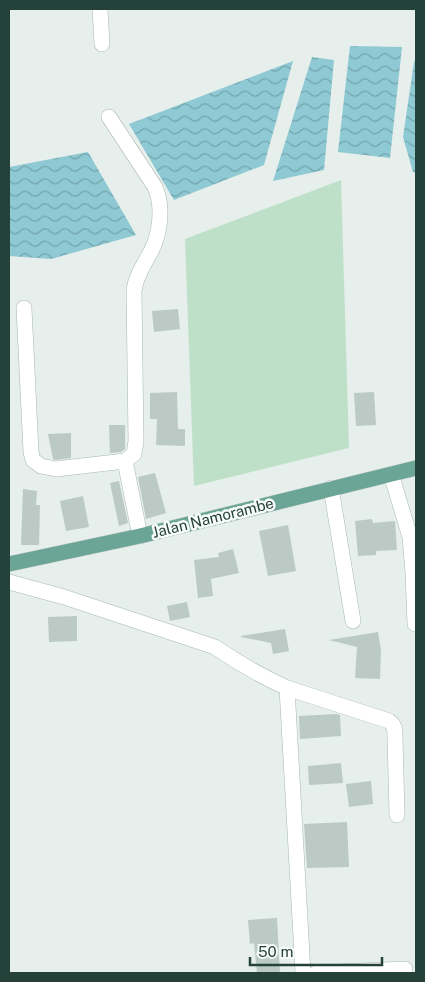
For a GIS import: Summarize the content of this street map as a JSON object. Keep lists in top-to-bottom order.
{
  "streets": {
    "main road": ["Jalan Namorambe"]
  },
  "scale_bar": "50 m"
}
